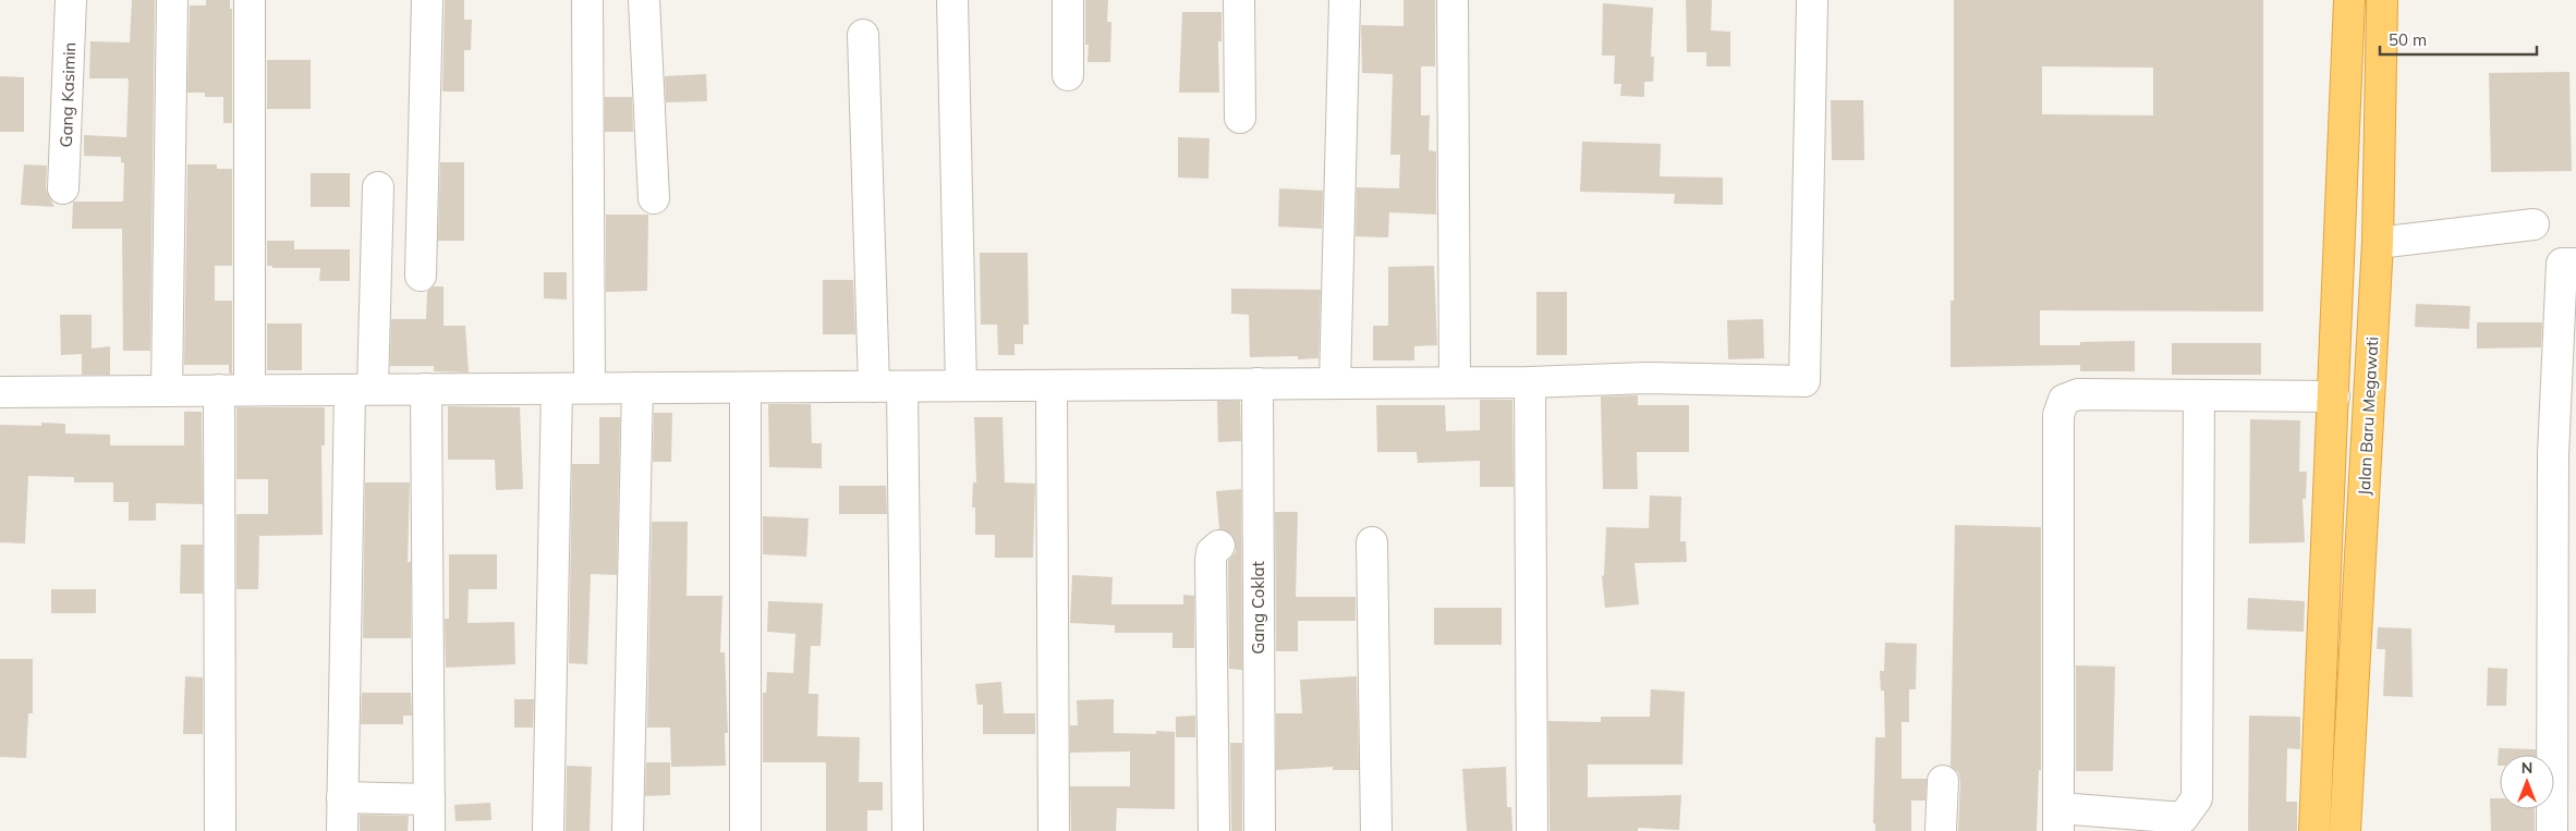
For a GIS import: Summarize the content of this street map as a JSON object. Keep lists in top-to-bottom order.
{
  "streets": {
    "highway": ["Jalan Baru Megawati"],
    "street": ["Gang Kasimin", "Gang Coklat"]
  },
  "scale_bar": "50 m",
  "north": "top"
}
